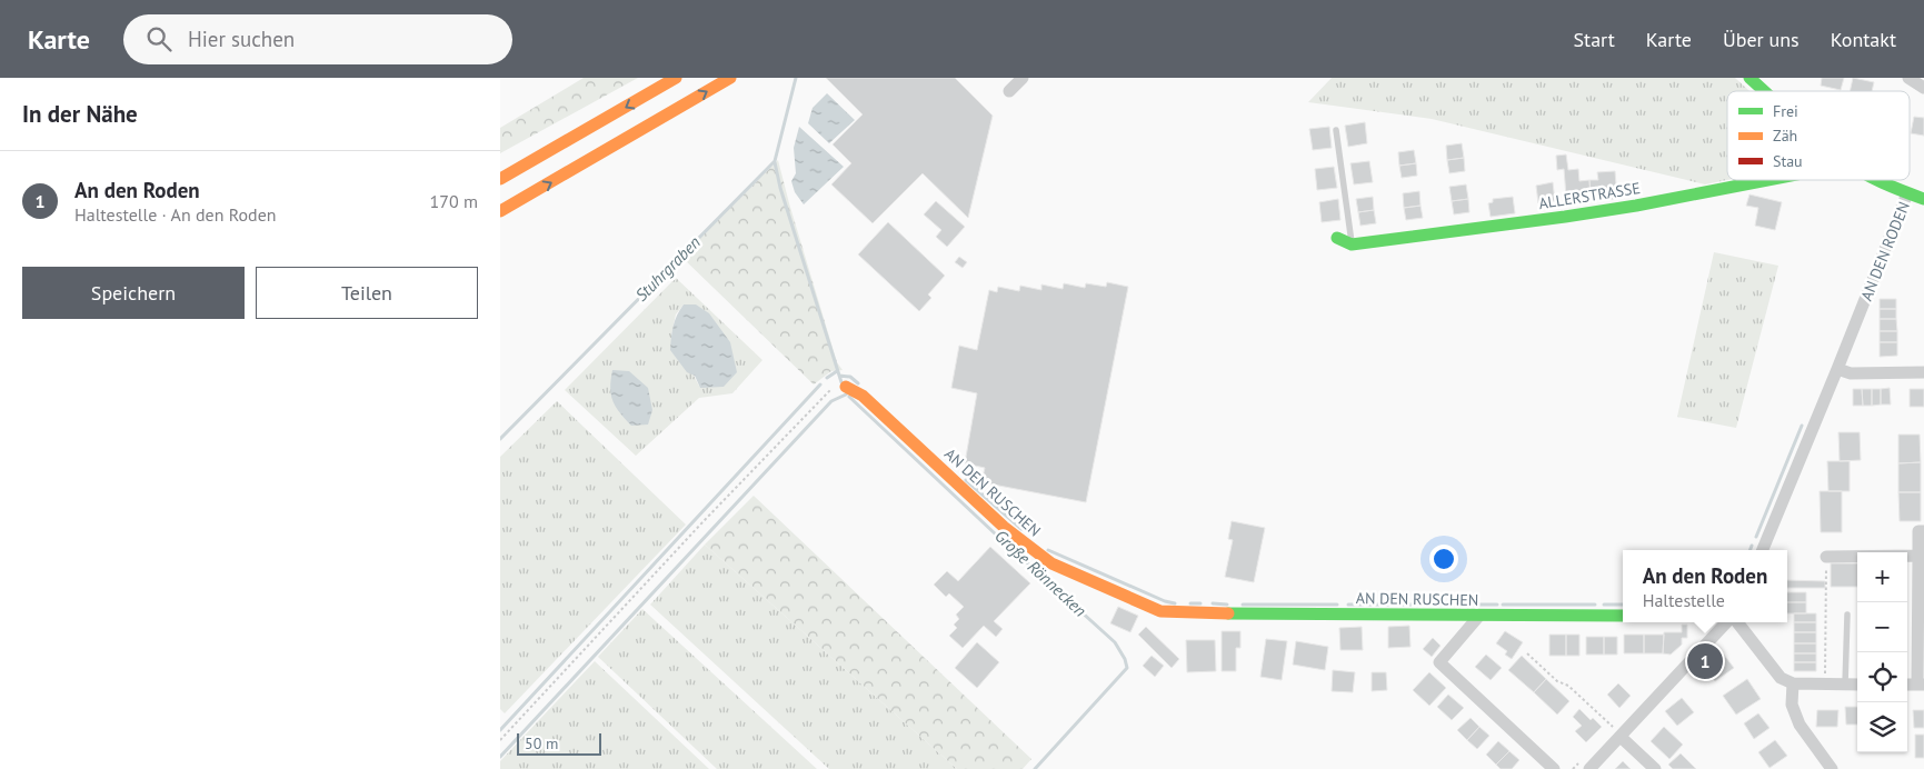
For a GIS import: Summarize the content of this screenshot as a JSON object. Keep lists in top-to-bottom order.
{
  "streets": {
    "main road": ["ALLERSTRASSE", "AN DEN RUSCHEN"],
    "street": ["AN DEN RODEN"]
  },
  "water": ["Stuhrgraben", "Große Rönnecken"],
  "legend": ["Frei", "Zäh", "Stau"],
  "scale_bar": "50 m",
  "page": {
    "header": "Karte",
    "search": "Hier suchen",
    "nav": [
      "Start",
      "Karte",
      "Über uns",
      "Kontakt"
    ],
    "heading": "In der Nähe",
    "list": [
      {
        "mark": "1",
        "name": "An den Roden",
        "note": "Haltestelle · An den Roden",
        "value": "170 m"
      }
    ],
    "buttons": ["Speichern", "Teilen"],
    "popup": ["An den Roden", "Haltestelle"],
    "map_buttons": ["+", "−"],
    "pins": "1",
    "scale": "50 m"
  }
}
